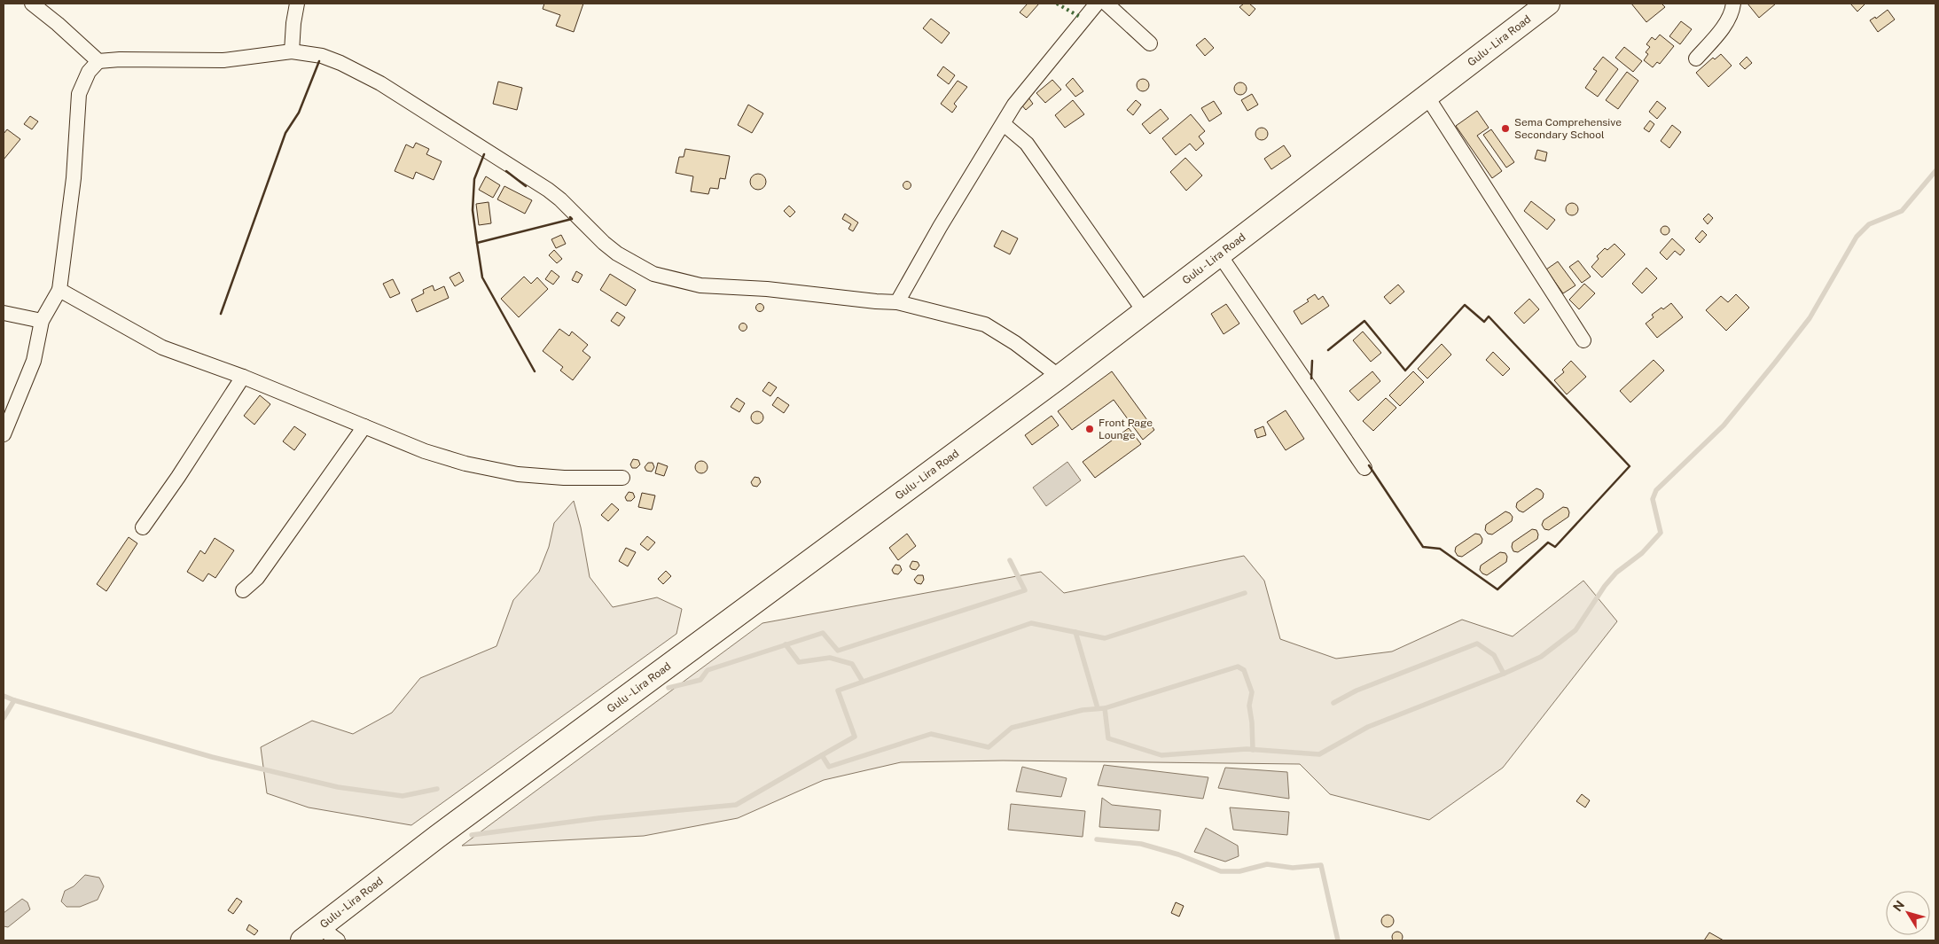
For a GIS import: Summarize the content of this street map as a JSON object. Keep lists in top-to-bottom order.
{
  "streets": {
    "main road": ["Gulu - Lira Road"]
  },
  "places": ["Sema Comprehensive Secondary School", "Front Page Lounge"],
  "north": "top left"
}
